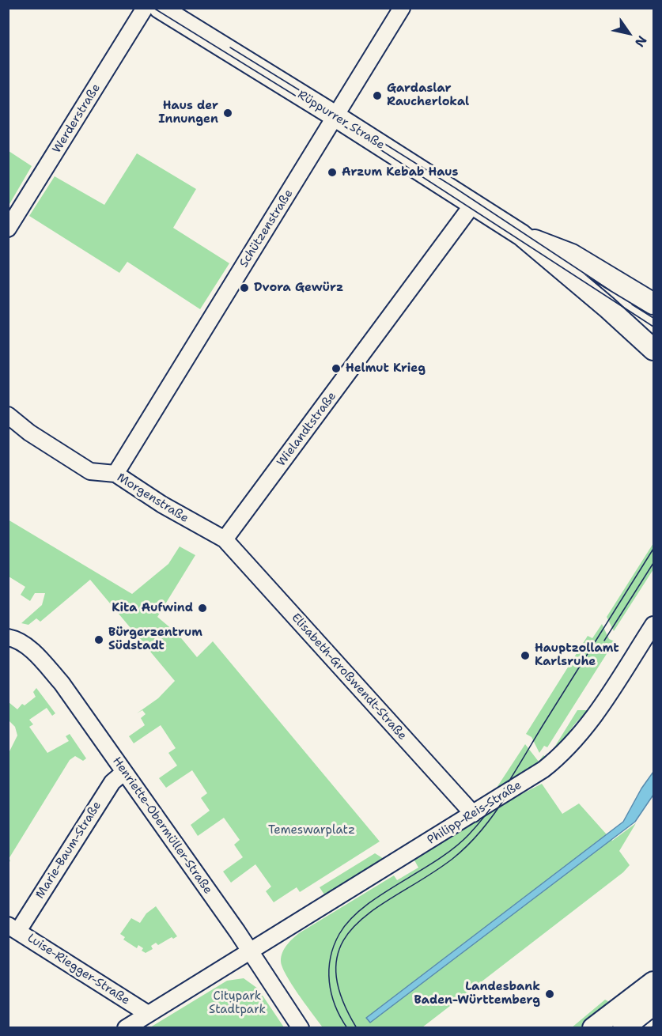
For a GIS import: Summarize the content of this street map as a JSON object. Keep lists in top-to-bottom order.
{
  "streets": {
    "main road": ["Rüppurrer Straße"],
    "street": [
      "Werderstraße",
      "Schützenstraße",
      "Wielandtstraße",
      "Morgenstraße",
      "Elisabeth-Großwendt-Straße",
      "Philipp-Reis-Straße",
      "Henriette-Obermüller-Straße",
      "Marie-Baum-Straße",
      "Luise-Riegger-Straße"
    ]
  },
  "crossings": [
    ["Rüppurrer Straße", "Schützenstraße"],
    ["Rüppurrer Straße", "Wielandtstraße"],
    ["Schützenstraße", "Morgenstraße"],
    ["Wielandtstraße", "Morgenstraße"],
    ["Wielandtstraße", "Elisabeth-Großwendt-Straße"],
    ["Morgenstraße", "Elisabeth-Großwendt-Straße"],
    ["Elisabeth-Großwendt-Straße", "Philipp-Reis-Straße"],
    ["Philipp-Reis-Straße", "Henriette-Obermüller-Straße"],
    ["Philipp-Reis-Straße", "Luise-Riegger-Straße"],
    ["Henriette-Obermüller-Straße", "Marie-Baum-Straße"],
    ["Marie-Baum-Straße", "Luise-Riegger-Straße"]
  ],
  "parks": ["Temeswarplatz", "Citypark Stadtpark"],
  "places": [
    "Gardaslar Raucherlokal",
    "Haus der Innungen",
    "Arzum Kebab Haus",
    "Dvora Gewürz",
    "Helmut Krieg",
    "Kita Aufwind",
    "Bürgerzentrum Südstadt",
    "Hauptzollamt Karlsruhe",
    "Landesbank Baden-Württemberg"
  ],
  "north": "bottom right"
}
